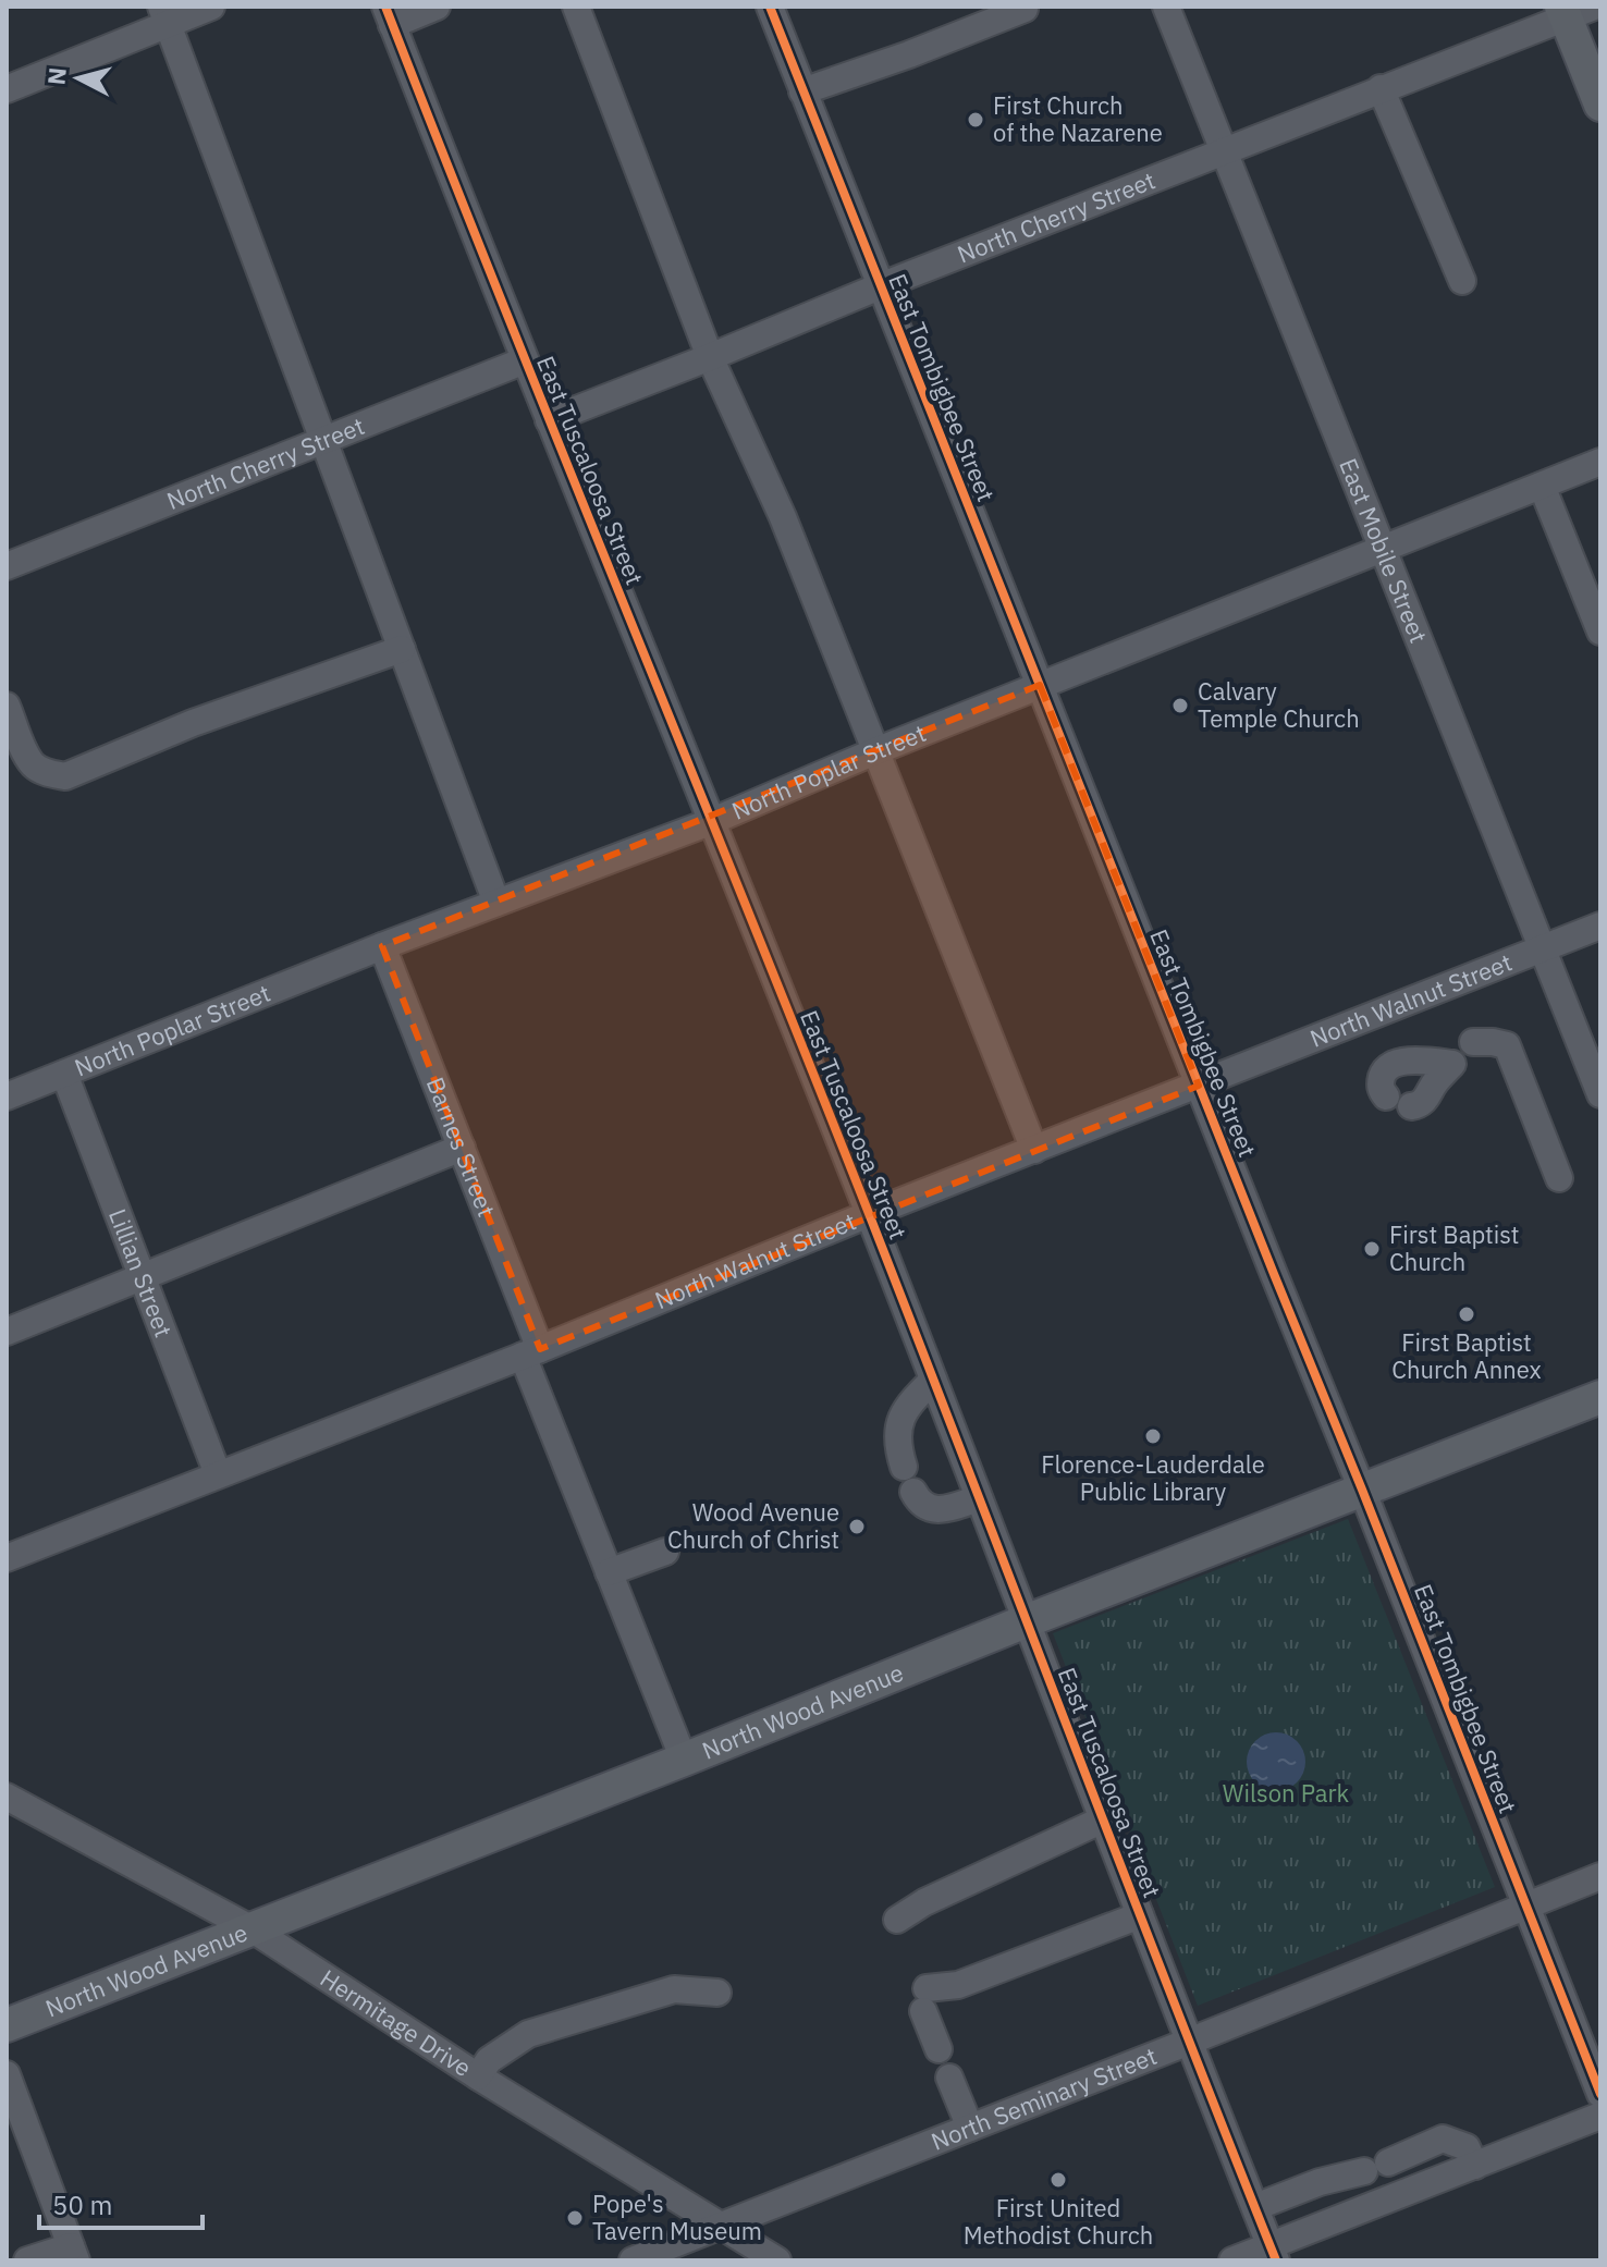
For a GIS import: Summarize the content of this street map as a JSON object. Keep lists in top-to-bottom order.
{
  "streets": {
    "main road": ["North Wood Avenue"],
    "street": [
      "North Cherry Street",
      "East Tombigbee Street",
      "East Tuscaloosa Street",
      "East Mobile Street",
      "North Poplar Street",
      "North Walnut Street",
      "Barnes Street",
      "Lillian Street",
      "Hermitage Drive",
      "North Seminary Street"
    ]
  },
  "crossings": [
    ["North Cherry Street", "East Tombigbee Street"],
    ["North Cherry Street", "East Tuscaloosa Street"],
    ["North Cherry Street", "East Mobile Street"],
    ["East Tombigbee Street", "North Poplar Street"],
    ["East Tombigbee Street", "North Walnut Street"],
    ["East Tombigbee Street", "North Wood Avenue"],
    ["East Tombigbee Street", "North Seminary Street"],
    ["East Tuscaloosa Street", "North Poplar Street"],
    ["East Tuscaloosa Street", "North Walnut Street"],
    ["East Tuscaloosa Street", "North Wood Avenue"],
    ["East Tuscaloosa Street", "North Seminary Street"],
    ["East Mobile Street", "North Poplar Street"],
    ["East Mobile Street", "North Walnut Street"],
    ["North Poplar Street", "Barnes Street"],
    ["North Poplar Street", "Lillian Street"],
    ["North Walnut Street", "Barnes Street"],
    ["North Walnut Street", "Lillian Street"],
    ["Barnes Street", "North Wood Avenue"],
    ["North Wood Avenue", "Hermitage Drive"],
    ["Hermitage Drive", "North Seminary Street"]
  ],
  "parks": ["Wilson Park"],
  "places": [
    "First Church of the Nazarene",
    "Calvary Temple Church",
    "First Baptist Church",
    "First Baptist Church Annex",
    "Florence-Lauderdale Public Library",
    "Wood Avenue Church of Christ",
    "First United Methodist Church",
    "Pope's Tavern Museum"
  ],
  "scale_bar": "50 m",
  "north": "left"
}
